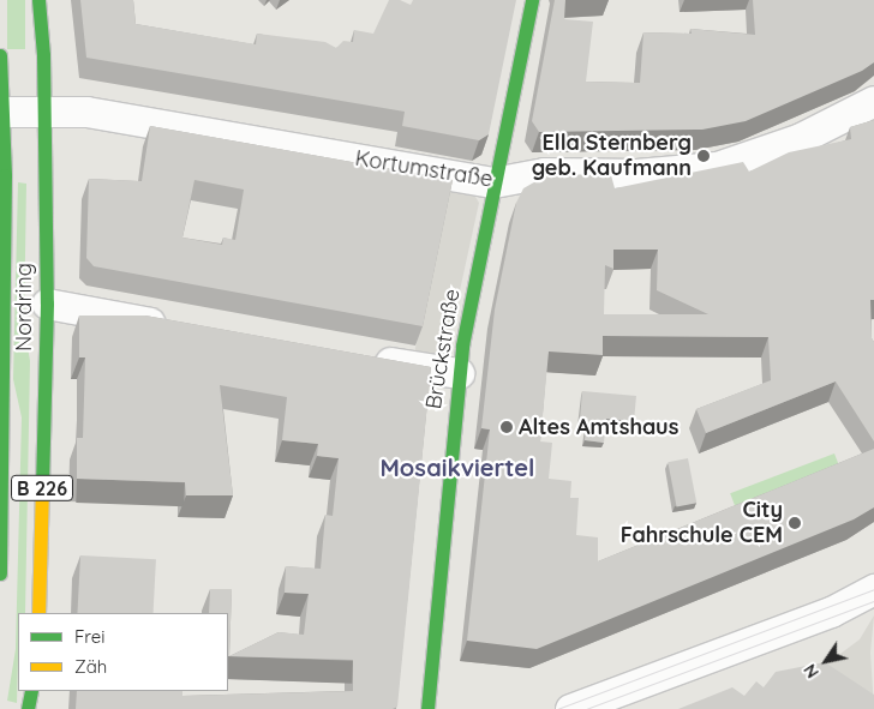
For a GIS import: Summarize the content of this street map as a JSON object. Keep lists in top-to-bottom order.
{
  "streets": {
    "main road": ["Nordring", "Brückstraße", "B 226"],
    "street": ["Kortumstraße"]
  },
  "crossings": [
    ["Kortumstraße", "Nordring"],
    ["Kortumstraße", "Brückstraße"]
  ],
  "districts": ["Mosaikviertel"],
  "places": ["Ella Sternberg geb. Kaufmann", "Altes Amtshaus", "City Fahrschule CEM"],
  "legend": ["Frei", "Zäh"],
  "north": "bottom left"
}
